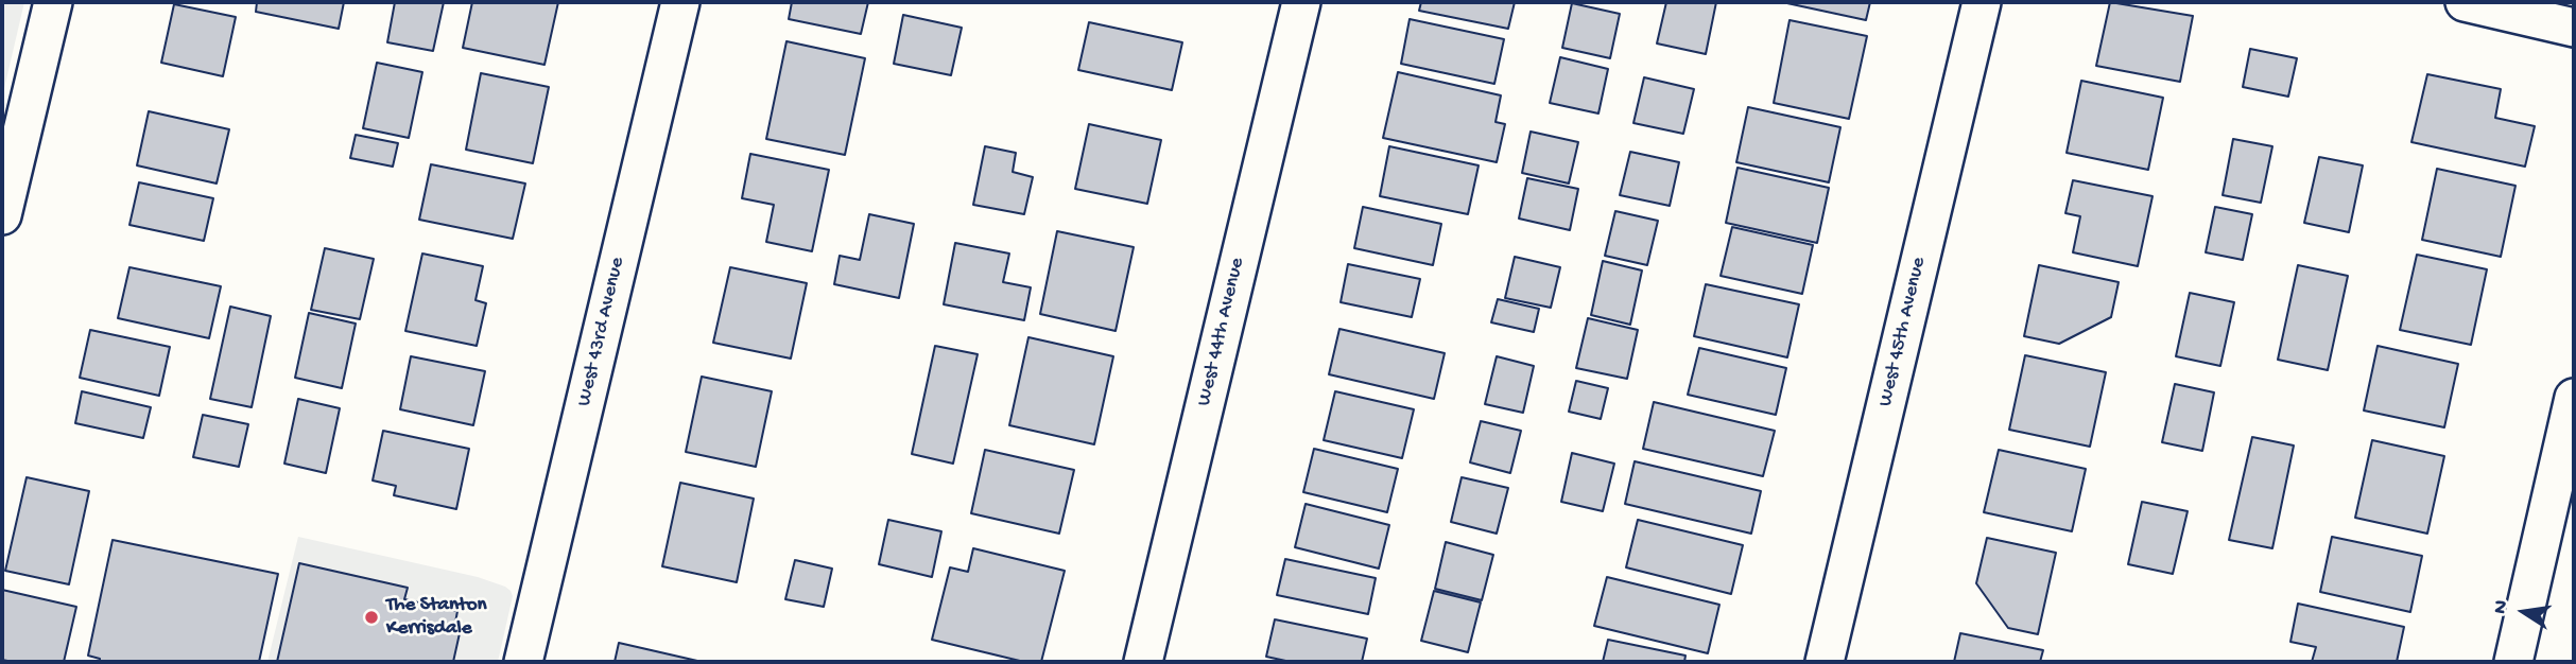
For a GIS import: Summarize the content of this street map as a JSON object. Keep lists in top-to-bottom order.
{
  "streets": {
    "street": ["West 43rd Avenue", "West 44th Avenue", "West 45th Avenue"]
  },
  "places": ["The Stanton Kerrisdale"],
  "north": "left"
}
